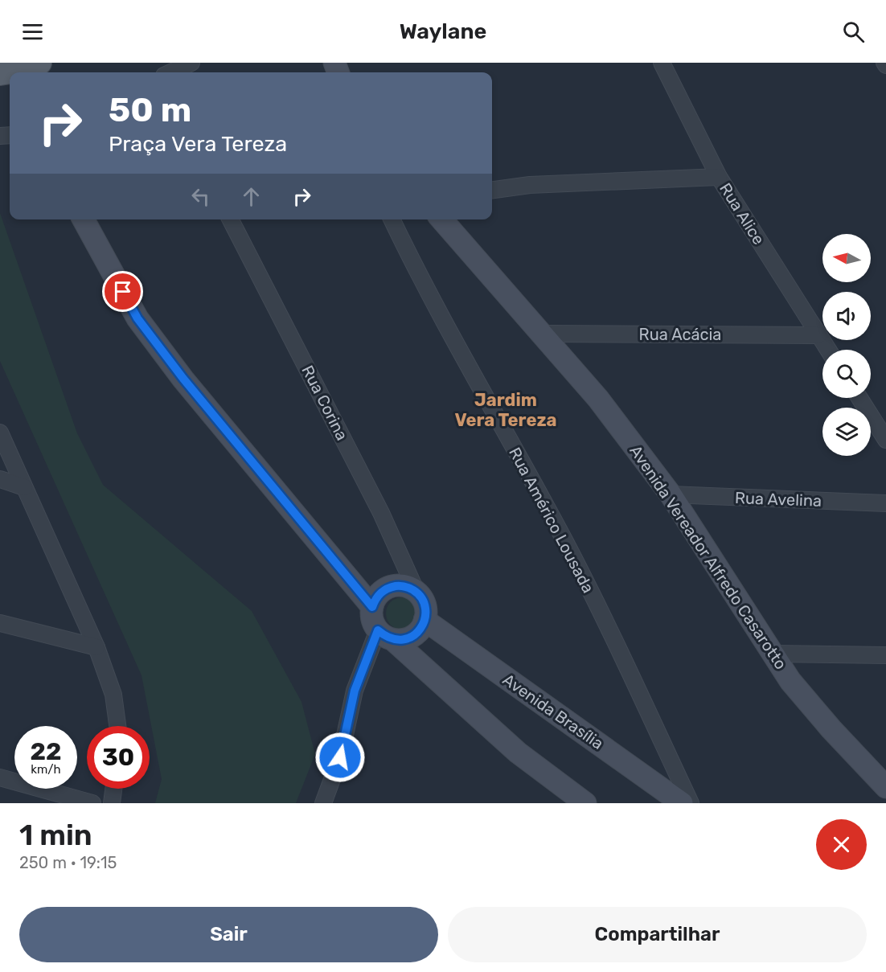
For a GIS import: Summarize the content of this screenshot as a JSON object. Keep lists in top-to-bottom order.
{
  "streets": {
    "street": [
      "Rua Alice",
      "Rua Acácia",
      "Rua Corina",
      "Rua Avelina",
      "Rua Américo Lousada",
      "Avenida Vereador Alfredo Casarotto",
      "Avenida Brasília"
    ]
  },
  "crossings": [
    ["Rua Alice", "Rua Acácia"],
    ["Rua Acácia", "Avenida Vereador Alfredo Casarotto"],
    ["Rua Corina", "Avenida Brasília"],
    ["Rua Avelina", "Avenida Vereador Alfredo Casarotto"]
  ],
  "districts": ["Jardim Vera Tereza"],
  "north": "left",
  "page": {
    "header": "Waylane",
    "turn": ["50 m", "Praça Vera Tereza"],
    "speed": "22 km/h",
    "limit": "30",
    "heading": ["1 min", "250 m · 19:15"],
    "buttons": ["Sair", "Compartilhar"]
  }
}
